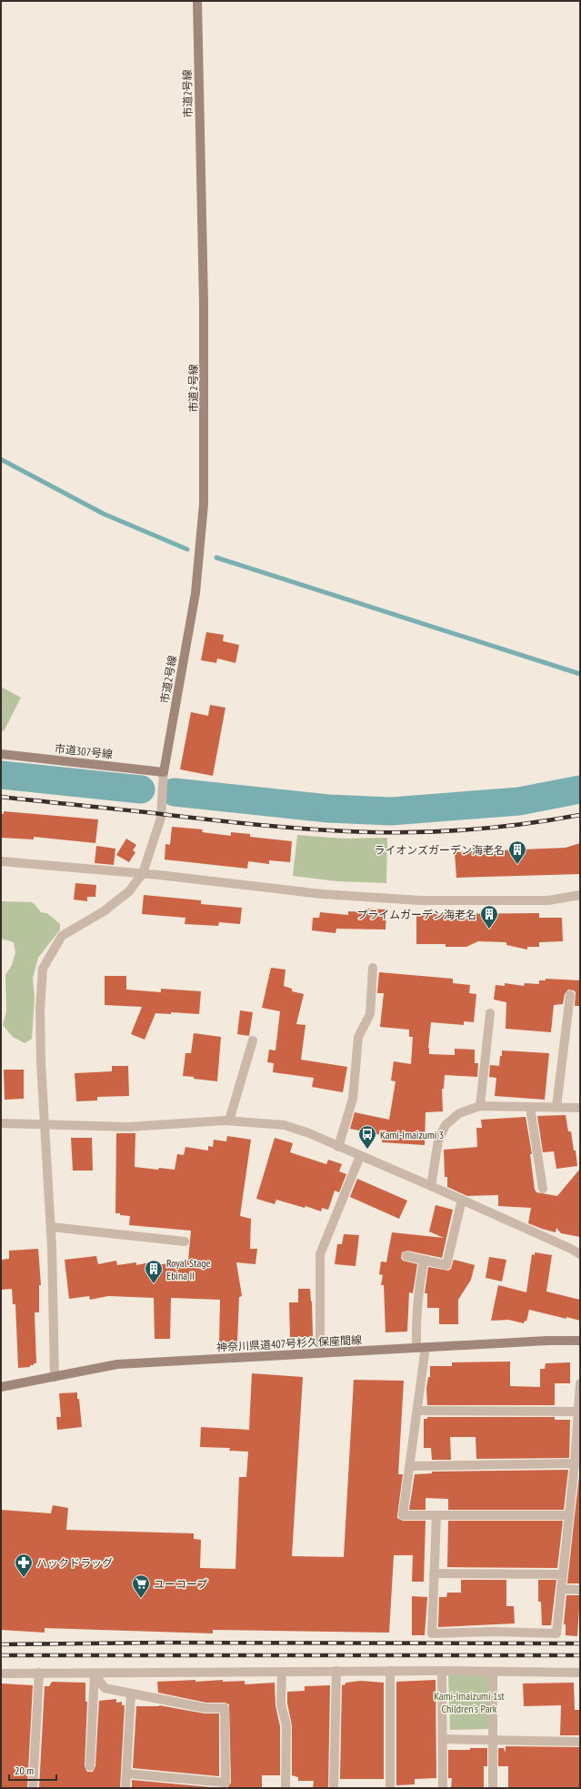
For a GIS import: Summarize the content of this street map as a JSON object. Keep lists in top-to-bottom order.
{
  "streets": {
    "street": ["市道2号線", "市道307号線", "神奈川県道407号杉久保座間線"]
  },
  "crossings": [
    ["市道2号線", "市道307号線"]
  ],
  "parks": ["Kami-Imaizumi 1st Children's Park"],
  "places": {
    "building": ["ライオンズガーデン海老名", "プライムガーデン海老名", "Royal Stage Ebina II"],
    "bus stop": ["Kami-Imaizumi 3"],
    "pharmacy": ["ハックドラッグ"],
    "supermarket": ["ユーコープ"]
  },
  "scale_bar": "20 m"
}
